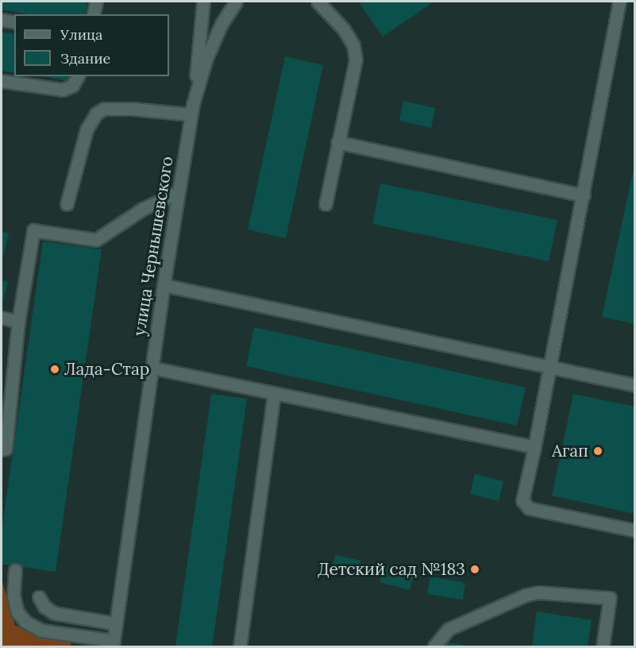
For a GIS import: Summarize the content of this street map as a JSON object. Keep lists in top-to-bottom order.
{
  "streets": {
    "street": ["улица Чернышевского"]
  },
  "places": ["Лада-Стар", "Агап", "Детский сад №183"],
  "legend": ["Улица", "Здание"]
}
